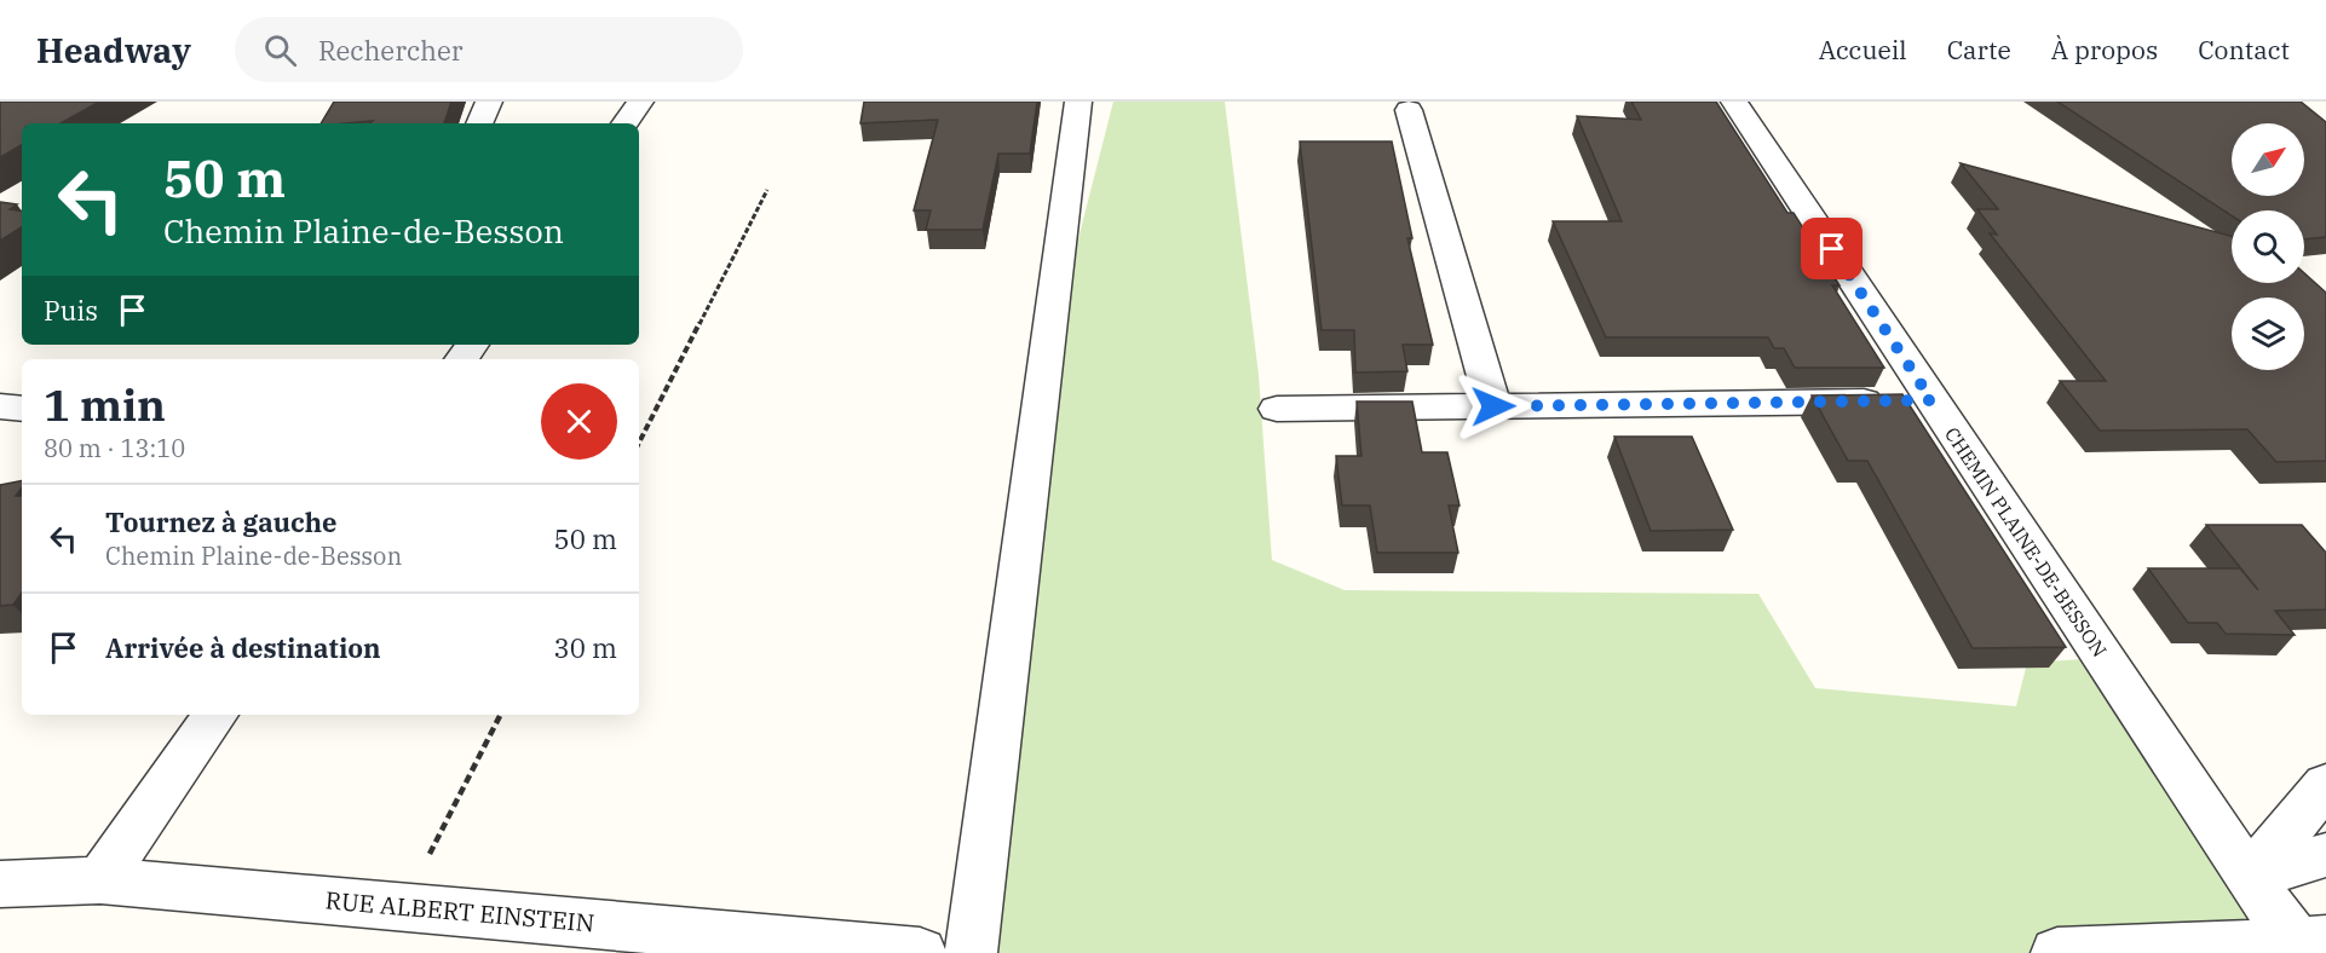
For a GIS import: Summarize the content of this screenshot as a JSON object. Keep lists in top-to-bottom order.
{
  "streets": {
    "street": ["CHEMIN PLAINE-DE-BESSON", "RUE ALBERT EINSTEIN"]
  },
  "north": "top right",
  "page": {
    "header": "Headway",
    "search": "Rechercher",
    "nav": [
      "Accueil",
      "Carte",
      "À propos",
      "Contact"
    ],
    "turn": ["50 m", "Chemin Plaine-de-Besson"],
    "then": "Puis",
    "heading": ["1 min", "80 m · 13:10"],
    "list": [
      {
        "name": "Tournez à gauche",
        "note": "Chemin Plaine-de-Besson",
        "value": "50 m"
      },
      {
        "name": "Arrivée à destination",
        "value": "30 m"
      }
    ]
  }
}
